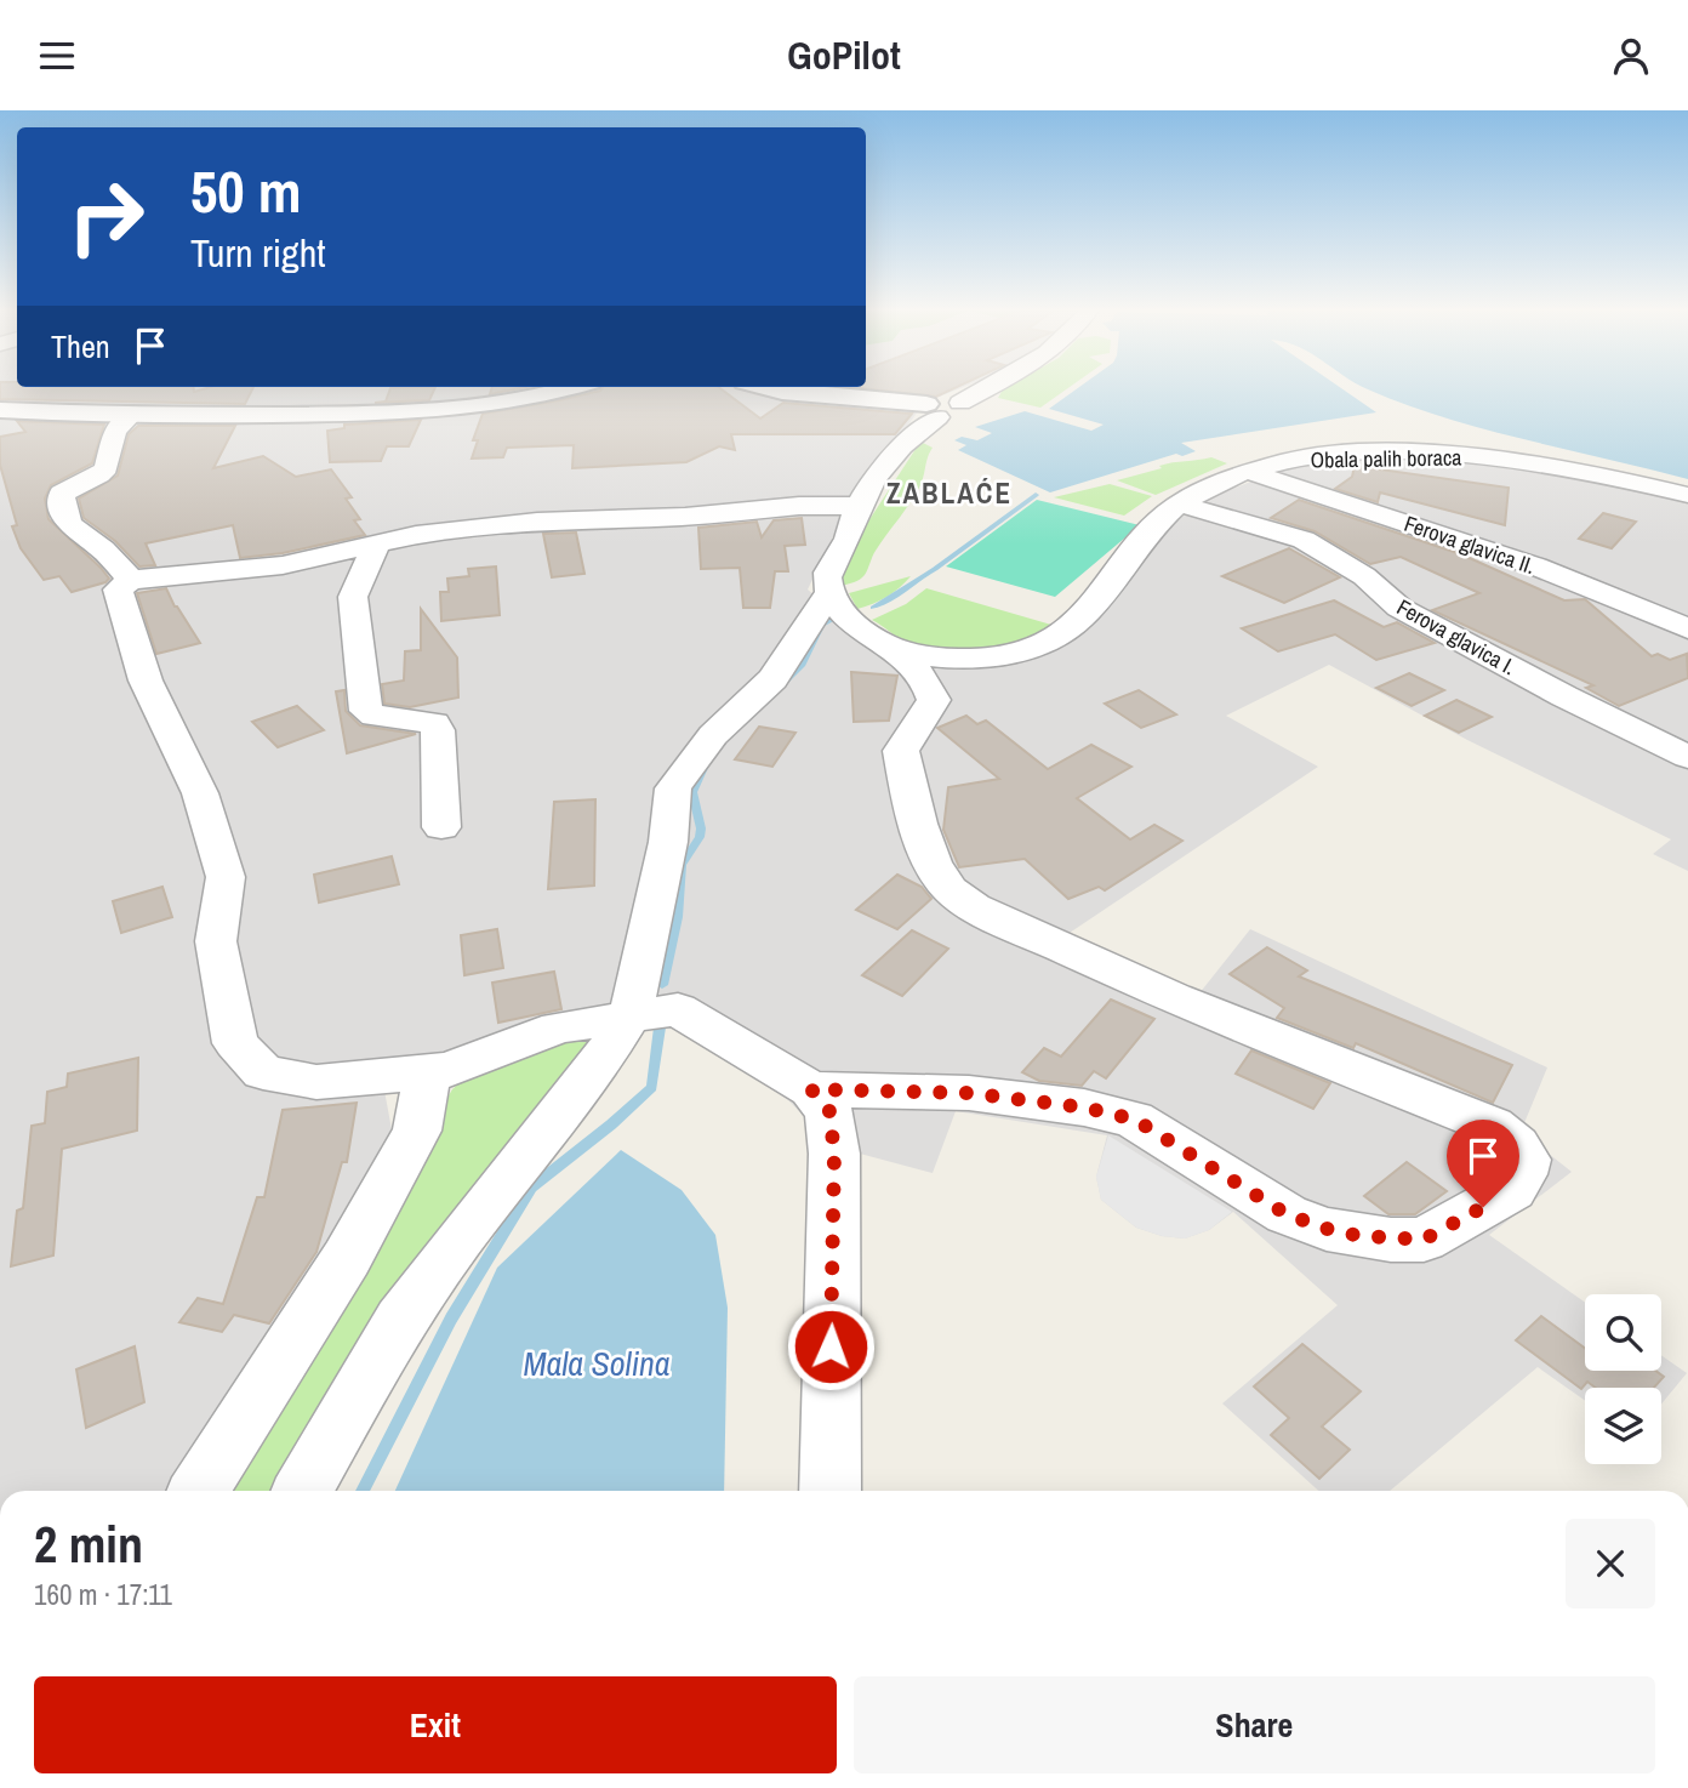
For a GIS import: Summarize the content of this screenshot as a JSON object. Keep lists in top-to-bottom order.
{
  "streets": {
    "street": ["Obala palih boraca", "Ferova glavica II.", "Ferova glavica I."]
  },
  "crossings": [
    ["Obala palih boraca", "Ferova glavica II."],
    ["Obala palih boraca", "Ferova glavica I."]
  ],
  "districts": ["ZABLAĆE"],
  "water": ["Mala Solina"],
  "page": {
    "header": "GoPilot",
    "turn": ["50 m", "Turn right"],
    "then": "Then",
    "heading": ["2 min", "160 m · 17:11"],
    "buttons": ["Exit", "Share"]
  }
}
